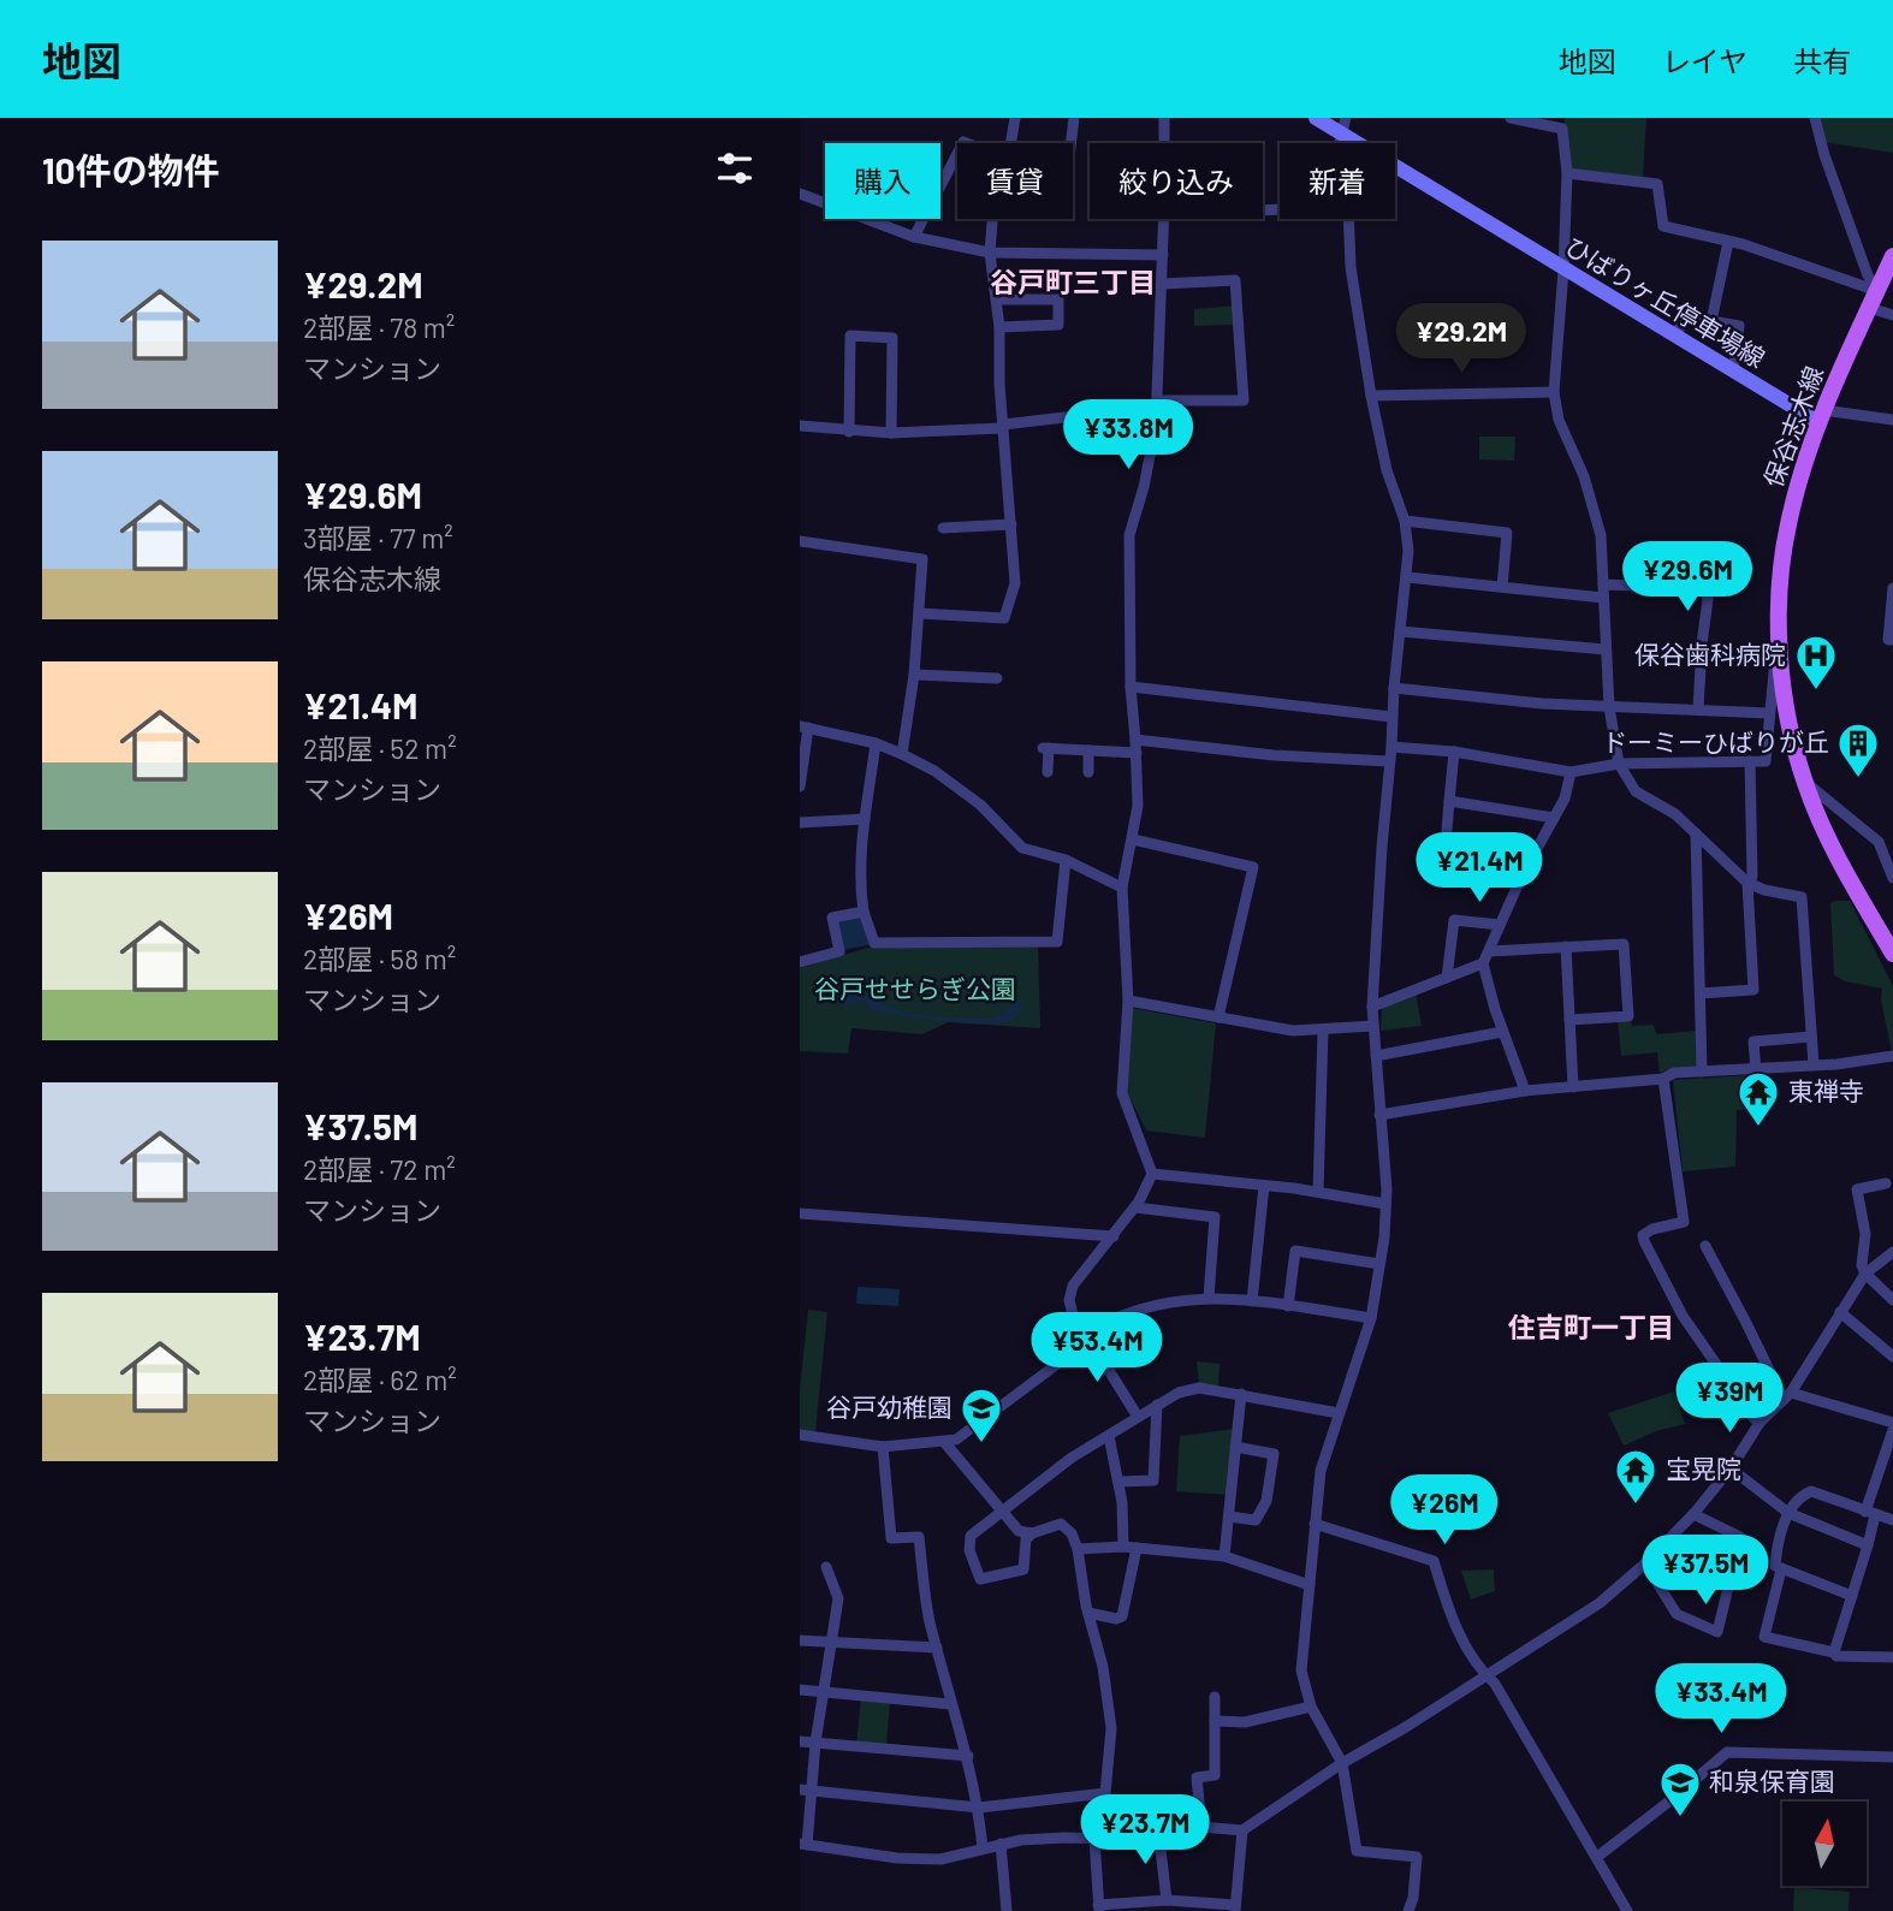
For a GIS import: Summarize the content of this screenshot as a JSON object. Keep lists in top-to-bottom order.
{
  "streets": {
    "main road": ["ひばりヶ丘停車場線", "保谷志木線"]
  },
  "crossings": [
    ["ひばりヶ丘停車場線", "保谷志木線"]
  ],
  "districts": ["谷戸町三丁目", "住吉町一丁目"],
  "parks": ["谷戸せせらぎ公園"],
  "places": {
    "hospital": ["保谷歯科病院"],
    "building": ["ドーミーひばりが丘"],
    "temple": ["東禅寺", "宝晃院"],
    "school or university": ["谷戸幼稚園", "和泉保育園"]
  },
  "north": "top",
  "page": {
    "header": "地図",
    "nav": ["地図", "レイヤ", "共有"],
    "heading": "10件の物件",
    "chip": [
      "購入",
      "賃貸",
      "絞り込み",
      "新着"
    ],
    "list": [
      {
        "name": "¥29.2M",
        "note": "2部屋 · 78 m² · マンション"
      },
      {
        "name": "¥29.6M",
        "note": "3部屋 · 77 m² · 保谷志木線"
      },
      {
        "name": "¥21.4M",
        "note": "2部屋 · 52 m² · マンション"
      },
      {
        "name": "¥26M",
        "note": "2部屋 · 58 m² · マンション"
      },
      {
        "name": "¥37.5M",
        "note": "2部屋 · 72 m² · マンション"
      },
      {
        "name": "¥23.7M",
        "note": "2部屋 · 62 m² · マンション"
      }
    ],
    "price": [
      "¥29.2M",
      "¥33.8M",
      "¥29.6M",
      "¥21.4M",
      "¥53.4M",
      "¥39M",
      "¥26M",
      "¥37.5M",
      "¥33.4M",
      "¥23.7M"
    ]
  }
}
